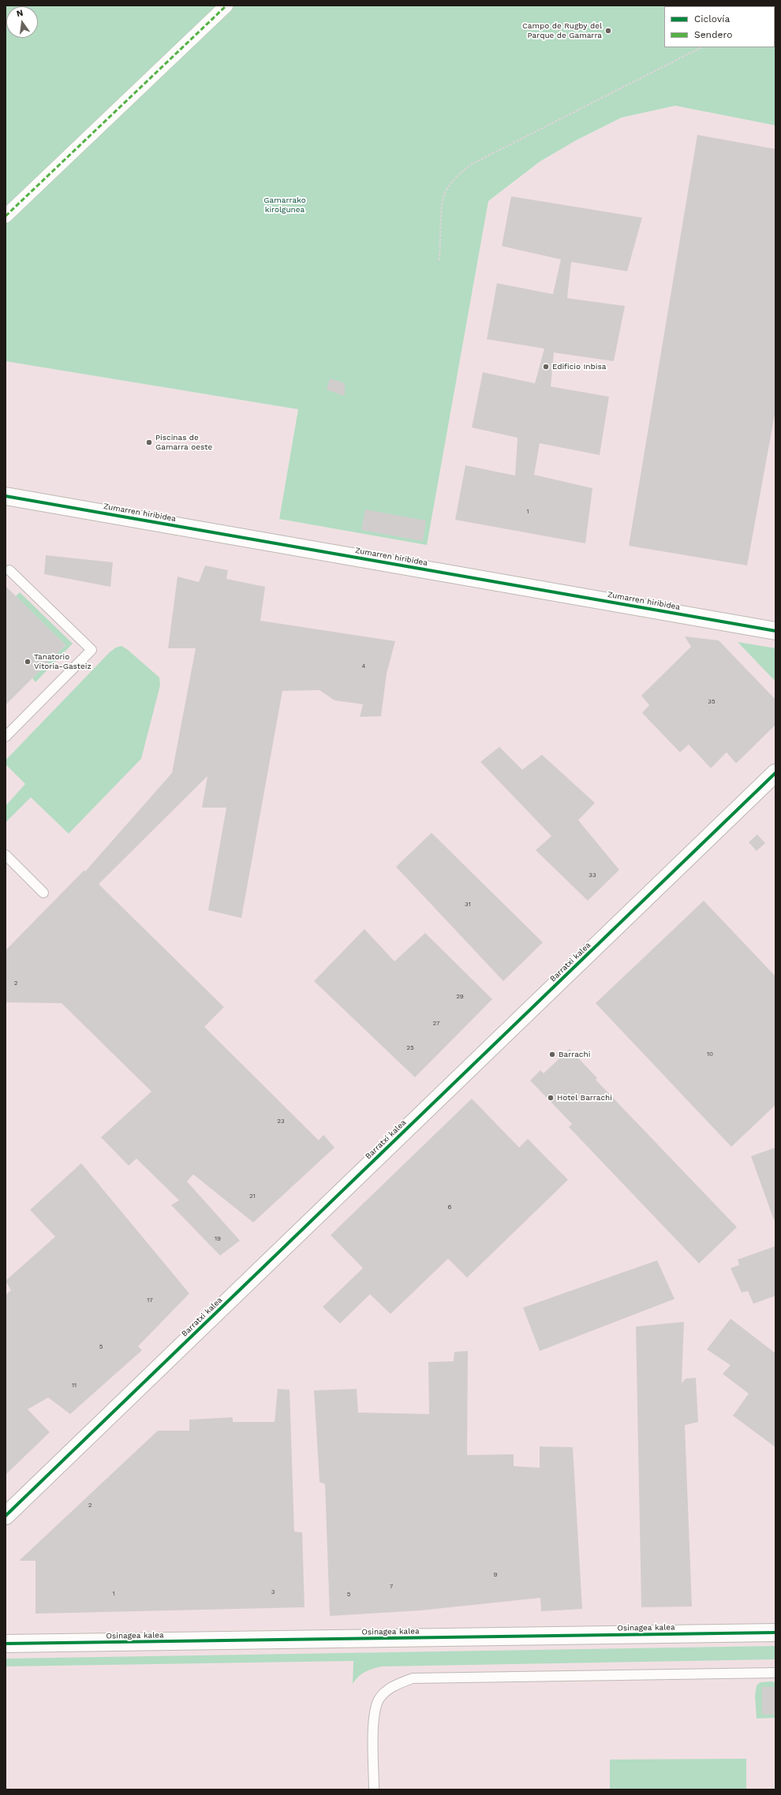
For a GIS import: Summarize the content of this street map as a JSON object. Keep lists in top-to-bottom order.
{
  "streets": {
    "street": ["Zumarren hiribidea", "Barratxi kalea", "Osinagea kalea"]
  },
  "parks": ["Gamarrako kirolgunea"],
  "places": [
    "Campo de Rugby del Parque de Gamarra",
    "Edificio Inbisa",
    "Piscinas de Gamarra oeste",
    "Tanatorio Vitoria-Gasteiz",
    "Barrachi",
    "Hotel Barrachi"
  ],
  "house_numbers": [
    "1",
    "4",
    "35",
    "33",
    "31",
    "2",
    "29",
    "27",
    "25",
    "10",
    "23",
    "21",
    "6",
    "19",
    "17",
    "5",
    "11",
    "2",
    "9",
    "7",
    "3",
    "1",
    "5"
  ],
  "legend": ["Ciclovía", "Sendero"],
  "north": "top"
}
